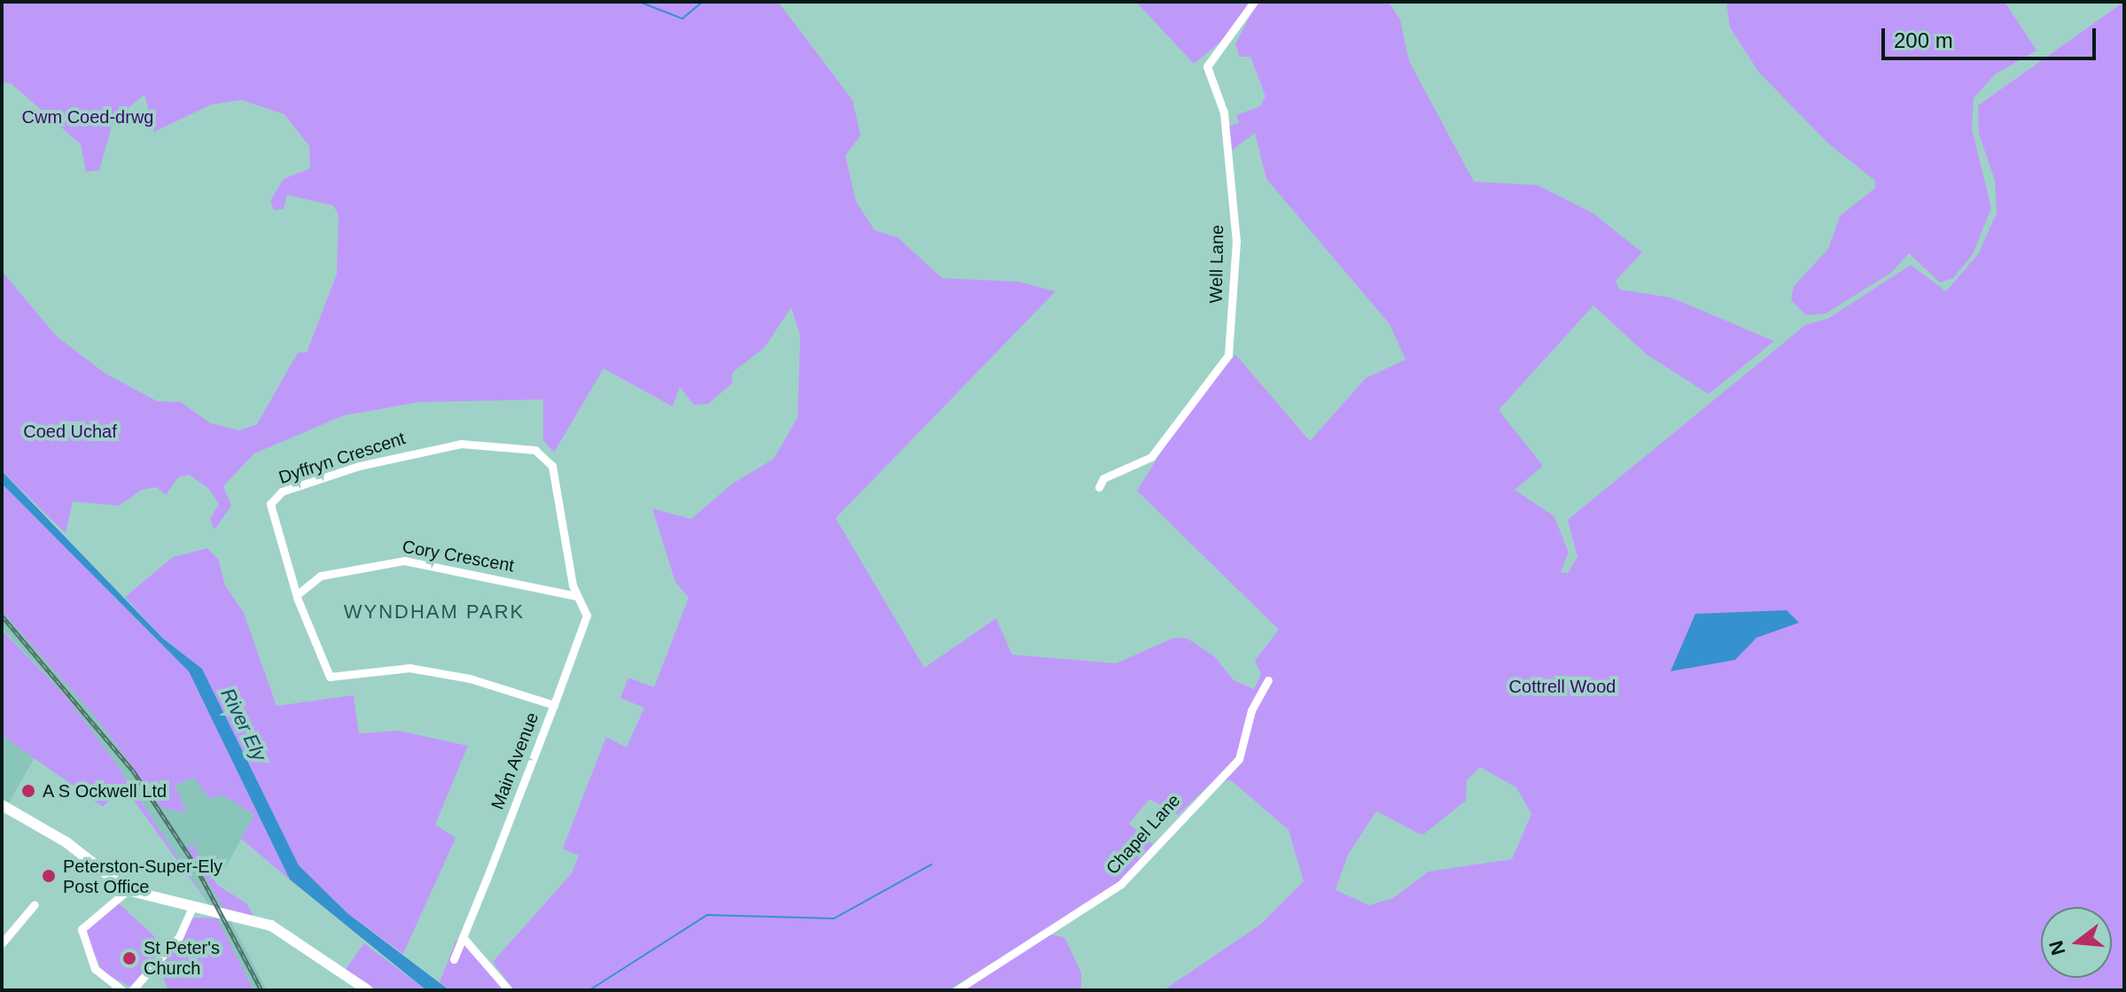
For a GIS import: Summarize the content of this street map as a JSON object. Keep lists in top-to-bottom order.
{
  "streets": {
    "street": [
      "Well Lane",
      "Dyffryn Crescent",
      "Cory Crescent",
      "Main Avenue",
      "Chapel Lane"
    ]
  },
  "crossings": [
    ["Dyffryn Crescent", "Cory Crescent"],
    ["Dyffryn Crescent", "Main Avenue"],
    ["Cory Crescent", "Main Avenue"]
  ],
  "districts": ["WYNDHAM PARK"],
  "water": ["River Ely"],
  "parks": ["Cwm Coed-drwg", "Coed Uchaf", "Cottrell Wood"],
  "places": ["A S Ockwell Ltd", "Peterston-Super-Ely Post Office", "St Peter's Church"],
  "scale_bar": "200 m",
  "north": "left"
}
